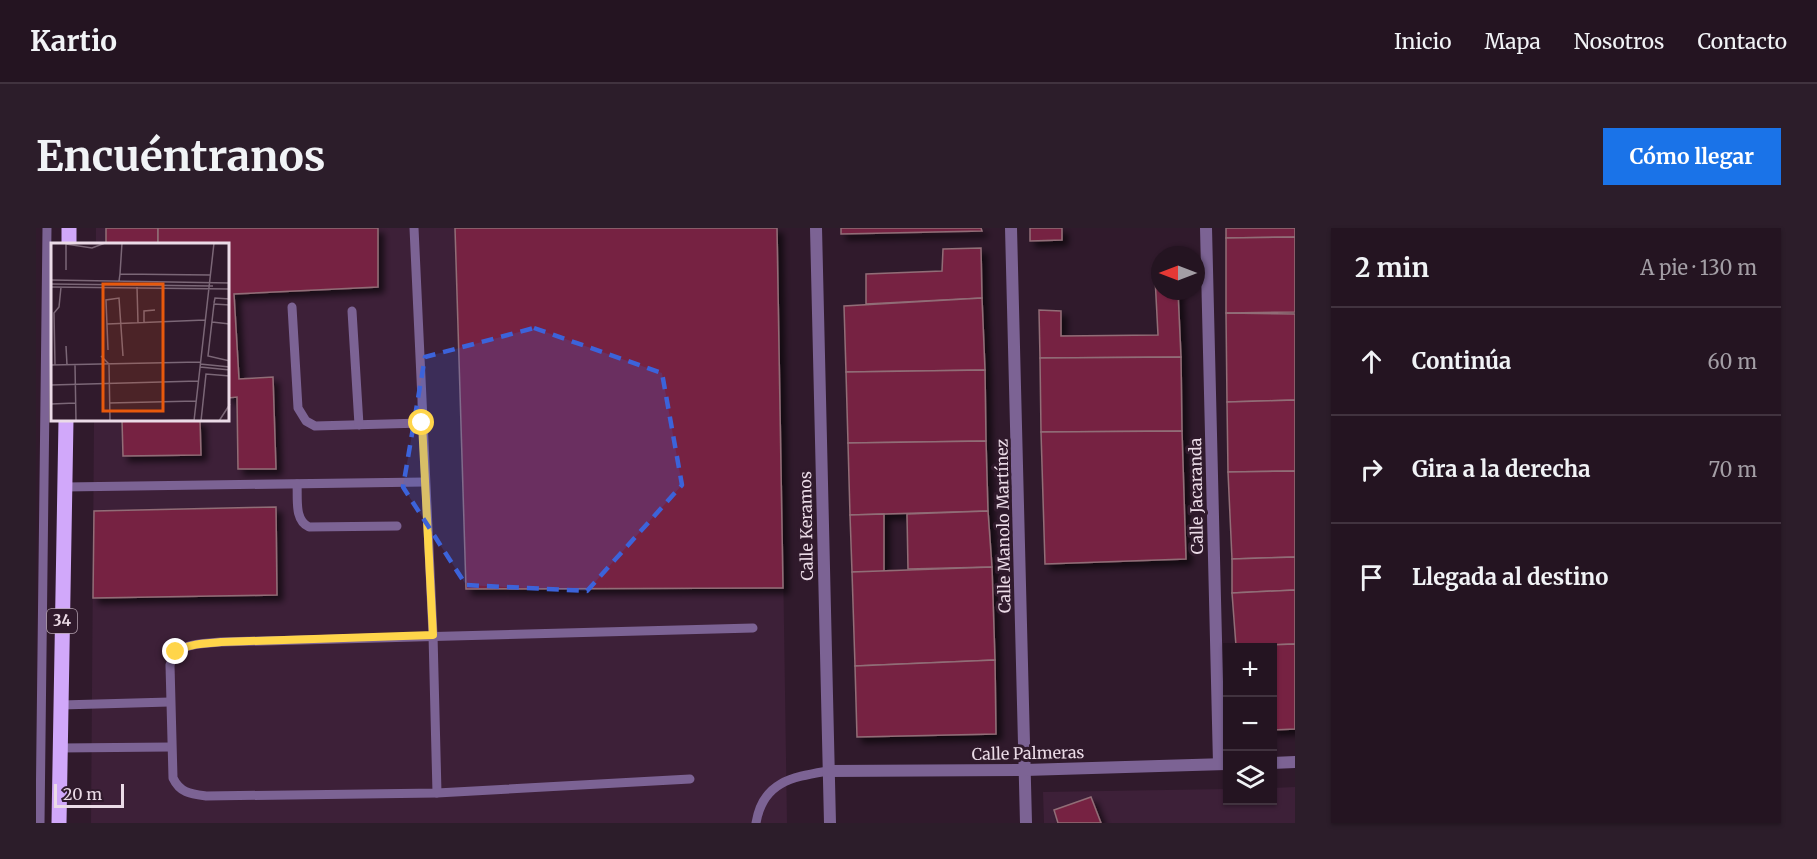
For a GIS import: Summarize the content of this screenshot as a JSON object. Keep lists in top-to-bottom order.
{
  "streets": {
    "main road": ["34"],
    "street": [
      "Calle Jacaranda",
      "Calle Keramos",
      "Calle Manolo Martínez",
      "Calle Palmeras"
    ]
  },
  "crossings": [
    ["Calle Jacaranda", "Calle Palmeras"],
    ["Calle Keramos", "Calle Palmeras"],
    ["Calle Manolo Martínez", "Calle Palmeras"]
  ],
  "scale_bar": "20 m",
  "north": "left",
  "page": {
    "header": "Kartio",
    "nav": [
      "Inicio",
      "Mapa",
      "Nosotros",
      "Contacto"
    ],
    "buttons": "Cómo llegar",
    "title": "Encuéntranos",
    "heading": ["2 min", "A pie · 130 m"],
    "list": [
      ["Continúa", "60 m"],
      ["Gira a la derecha", "70 m"],
      "Llegada al destino"
    ],
    "map_buttons": ["+", "−"],
    "scale": "20 m"
  }
}
